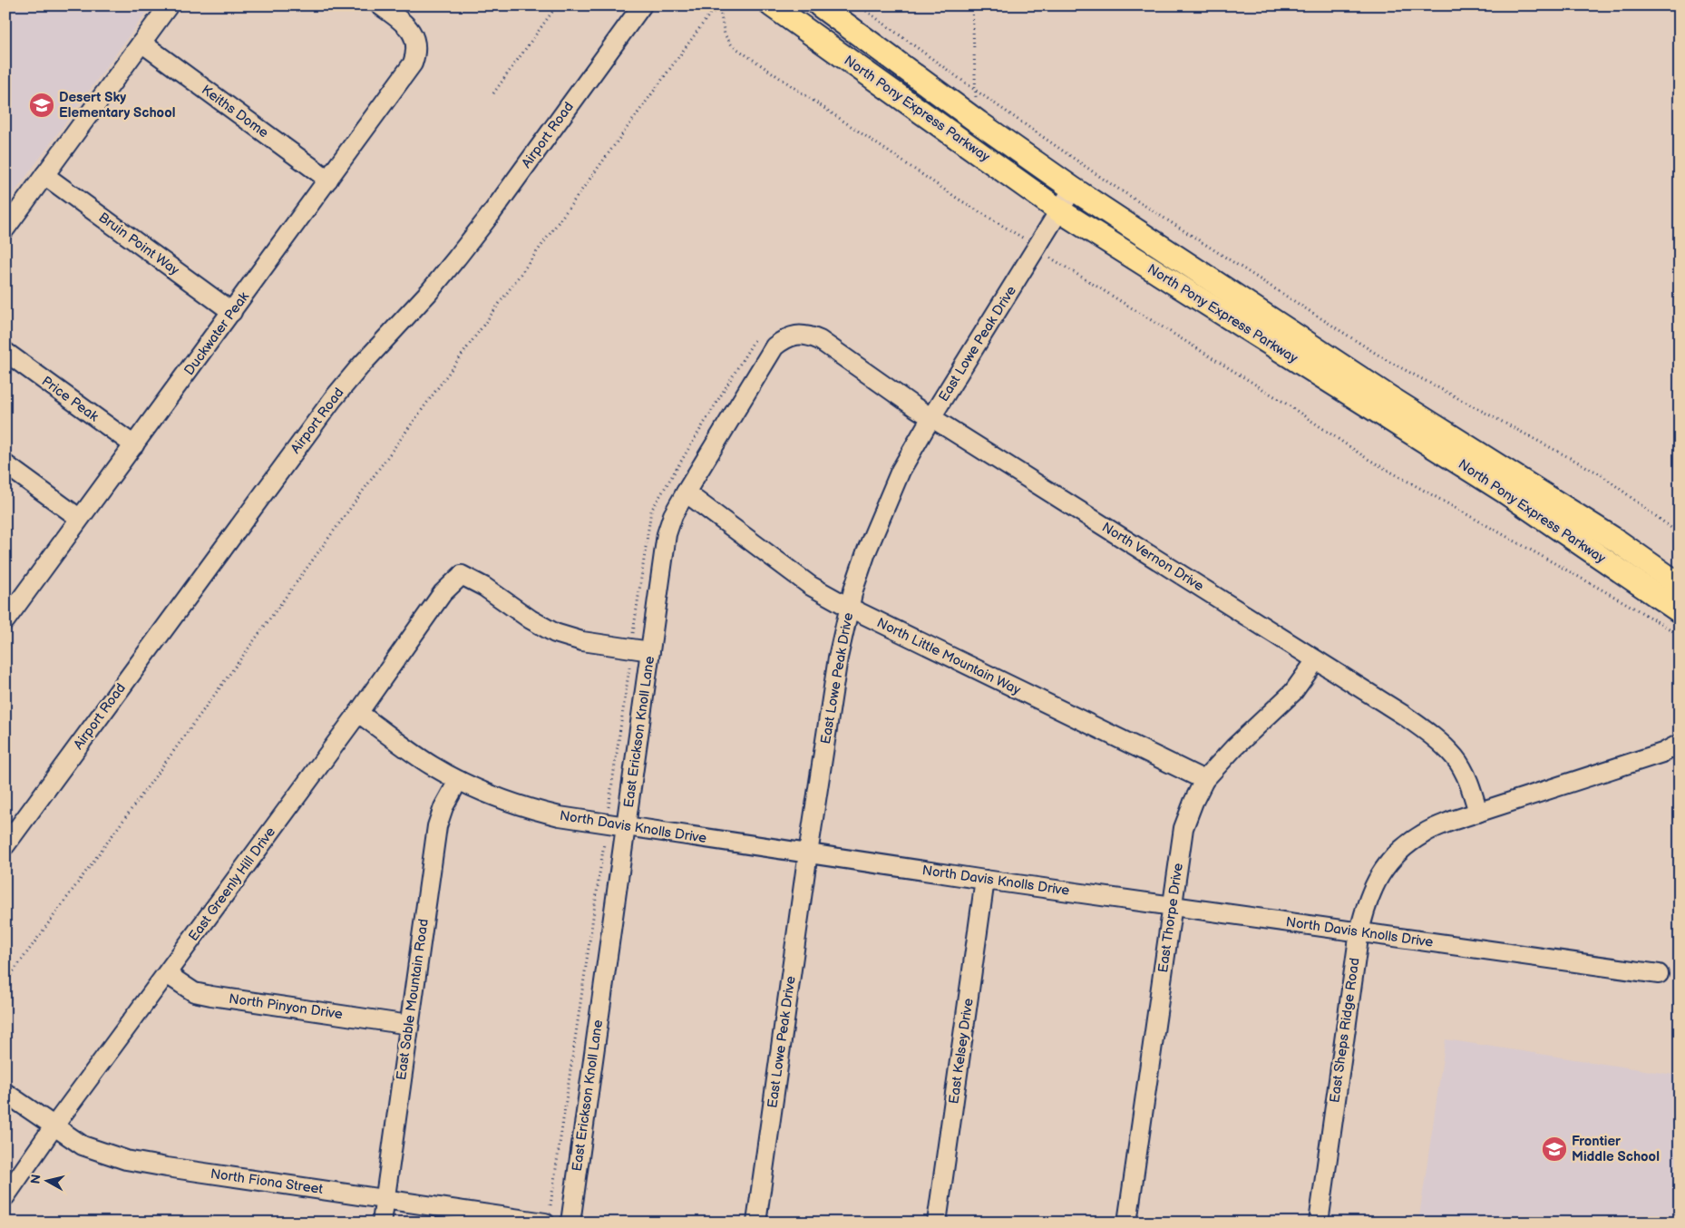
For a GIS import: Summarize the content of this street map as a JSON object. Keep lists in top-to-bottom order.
{
  "streets": {
    "main road": ["North Pony Express Parkway"],
    "street": [
      "Keiths Dome",
      "Airport Road",
      "Bruin Point Way",
      "Duckwater Peak",
      "East Lowe Peak Drive",
      "Price Peak",
      "North Vernon Drive",
      "North Little Mountain Way",
      "East Erickson Knoll Lane",
      "North Davis Knolls Drive",
      "East Greenly Hill Drive",
      "East Thorpe Drive",
      "East Sable Mountain Road",
      "North Pinyon Drive",
      "East Sheps Ridge Road",
      "East Kelsey Drive",
      "North Fiona Street"
    ]
  },
  "crossings": [
    ["North Pony Express Parkway", "East Lowe Peak Drive"],
    ["Keiths Dome", "Duckwater Peak"],
    ["Bruin Point Way", "Duckwater Peak"],
    ["Duckwater Peak", "Price Peak"],
    ["East Lowe Peak Drive", "North Vernon Drive"],
    ["East Lowe Peak Drive", "North Little Mountain Way"],
    ["East Lowe Peak Drive", "North Davis Knolls Drive"],
    ["North Vernon Drive", "East Erickson Knoll Lane"],
    ["North Vernon Drive", "East Thorpe Drive"],
    ["North Vernon Drive", "East Sheps Ridge Road"],
    ["North Little Mountain Way", "East Erickson Knoll Lane"],
    ["North Little Mountain Way", "East Thorpe Drive"],
    ["East Erickson Knoll Lane", "North Davis Knolls Drive"],
    ["East Erickson Knoll Lane", "East Greenly Hill Drive"],
    ["North Davis Knolls Drive", "East Greenly Hill Drive"],
    ["North Davis Knolls Drive", "East Thorpe Drive"],
    ["North Davis Knolls Drive", "East Sable Mountain Road"],
    ["North Davis Knolls Drive", "East Sheps Ridge Road"],
    ["North Davis Knolls Drive", "East Kelsey Drive"],
    ["East Greenly Hill Drive", "North Pinyon Drive"],
    ["East Greenly Hill Drive", "North Fiona Street"],
    ["East Sable Mountain Road", "North Pinyon Drive"],
    ["East Sable Mountain Road", "North Fiona Street"]
  ],
  "places": {
    "school or university": ["Desert Sky Elementary School", "Frontier Middle School"]
  },
  "north": "left"
}
